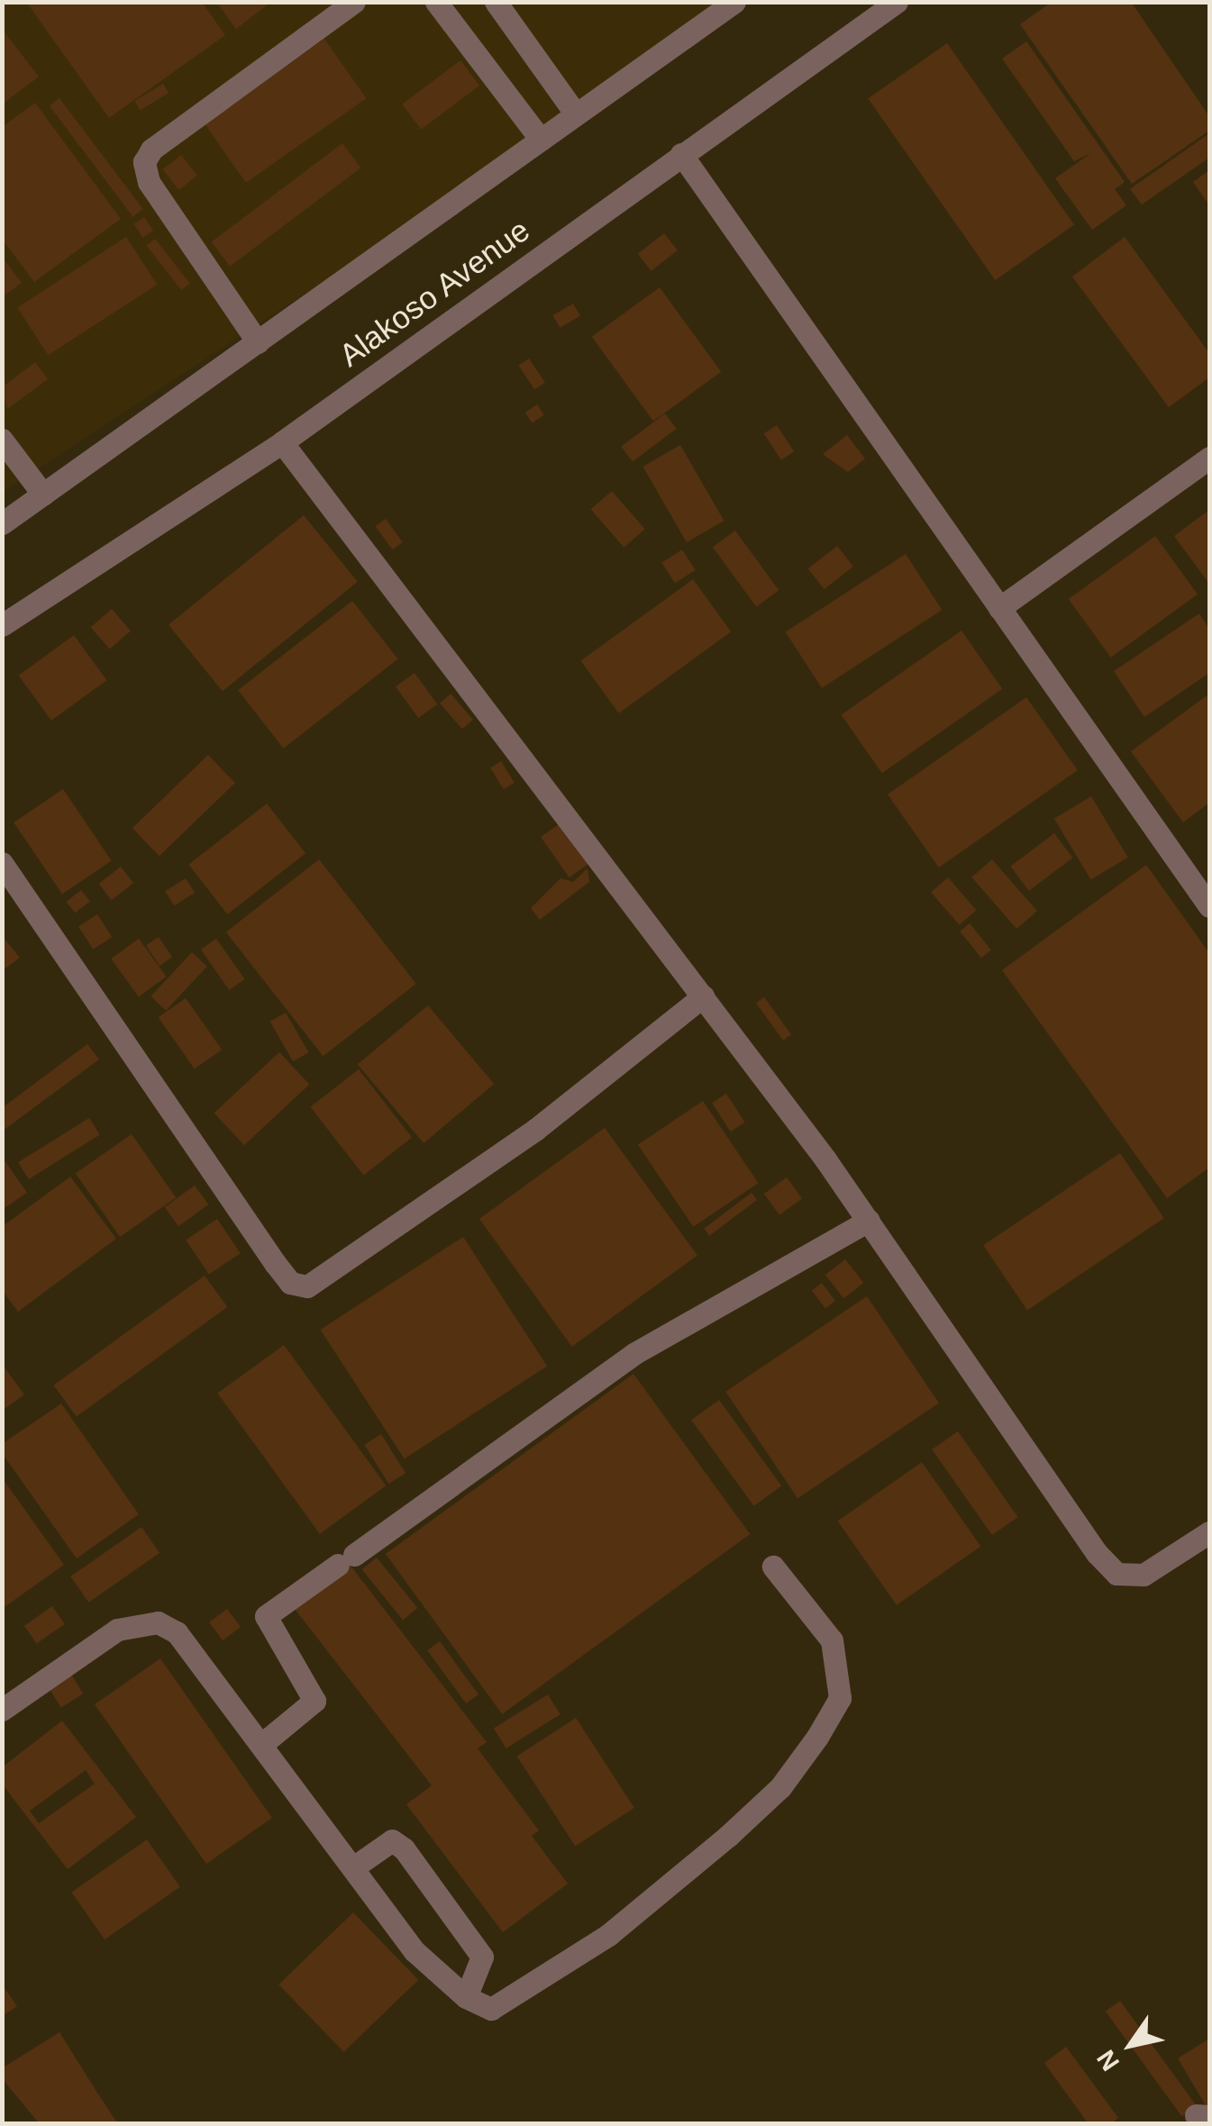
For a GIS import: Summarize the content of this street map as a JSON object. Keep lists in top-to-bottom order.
{
  "streets": {
    "street": ["Alakoso Avenue"]
  },
  "north": "bottom left"
}
